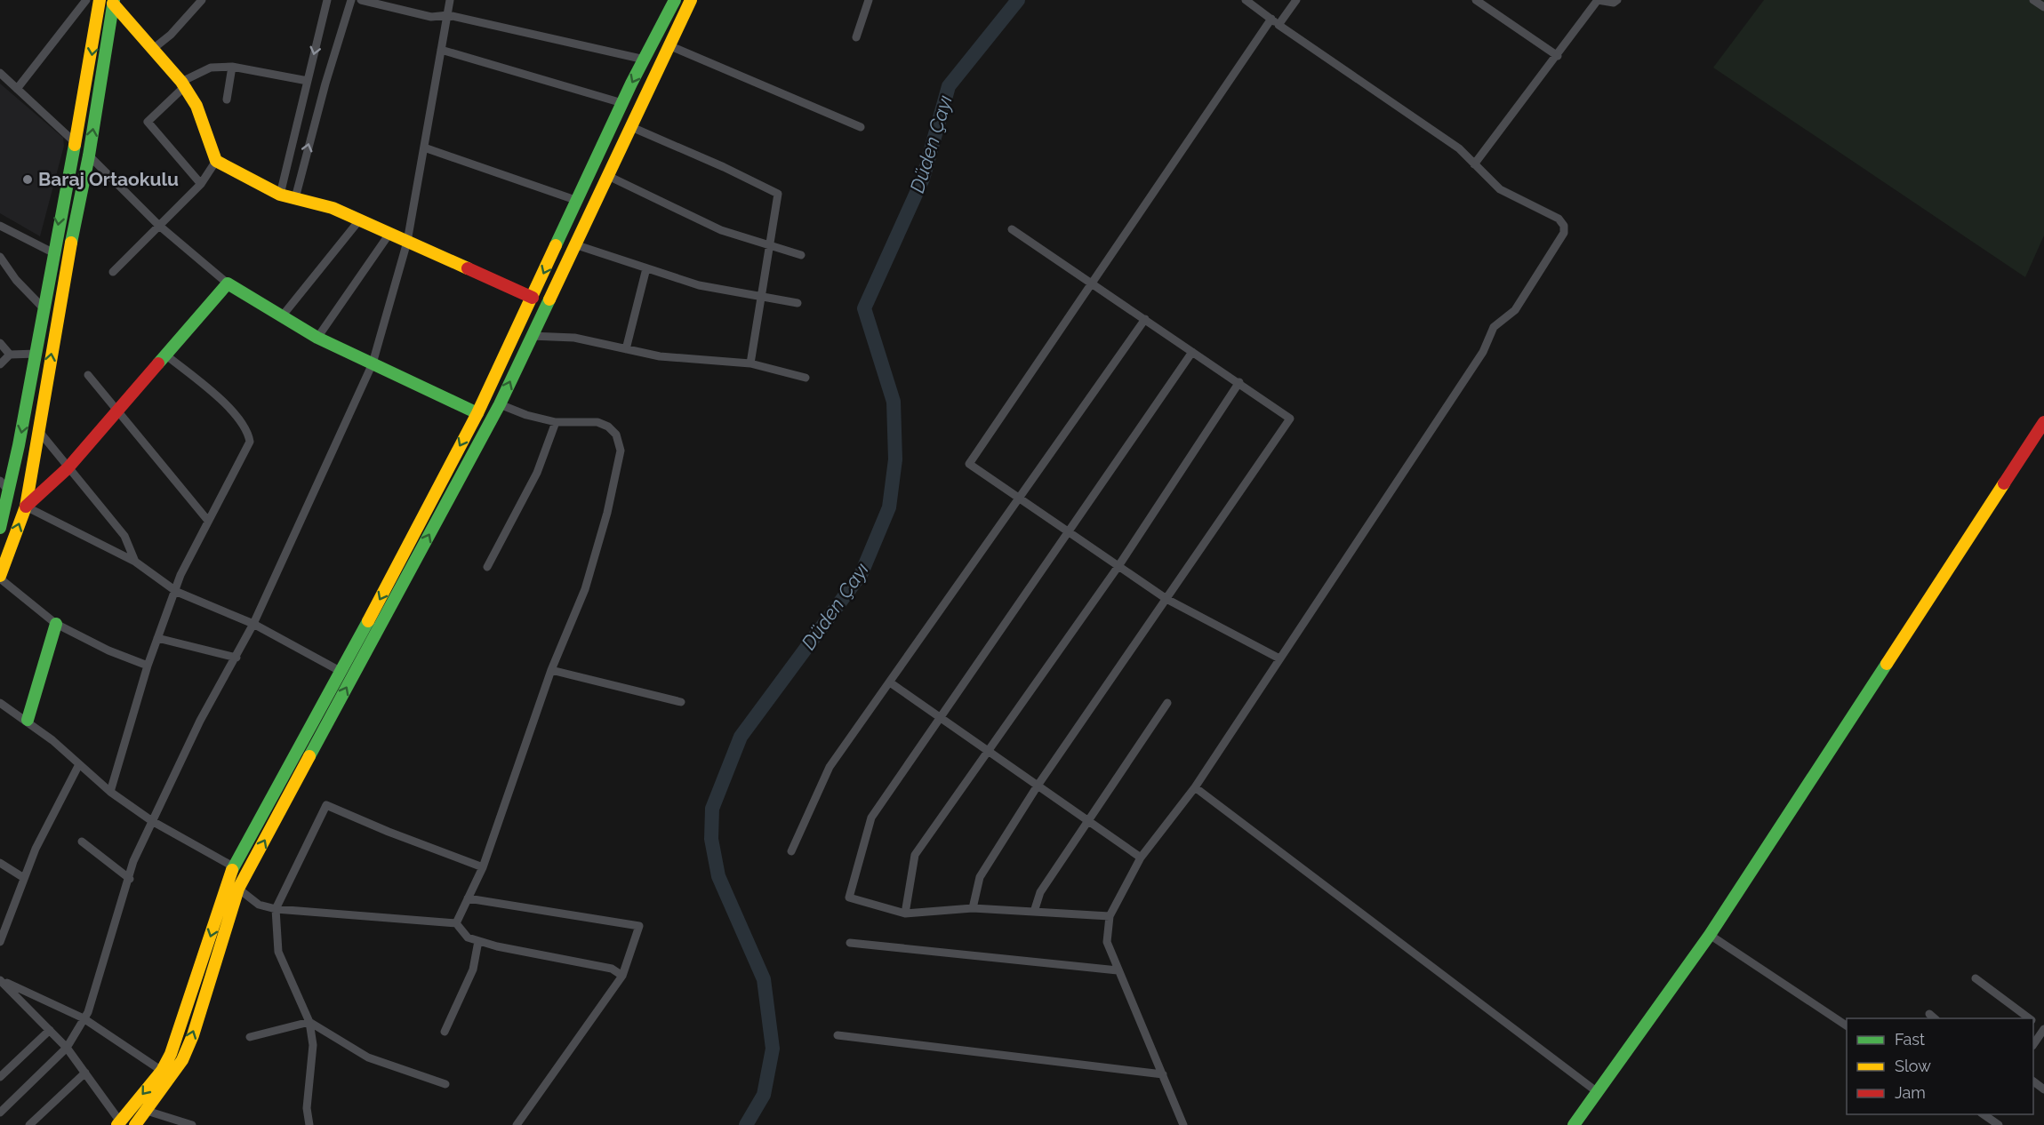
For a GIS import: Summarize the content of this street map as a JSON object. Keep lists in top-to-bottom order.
{
  "water": ["Düden Çayı"],
  "places": ["Baraj Ortaokulu"],
  "legend": ["Fast", "Slow", "Jam"]
}
